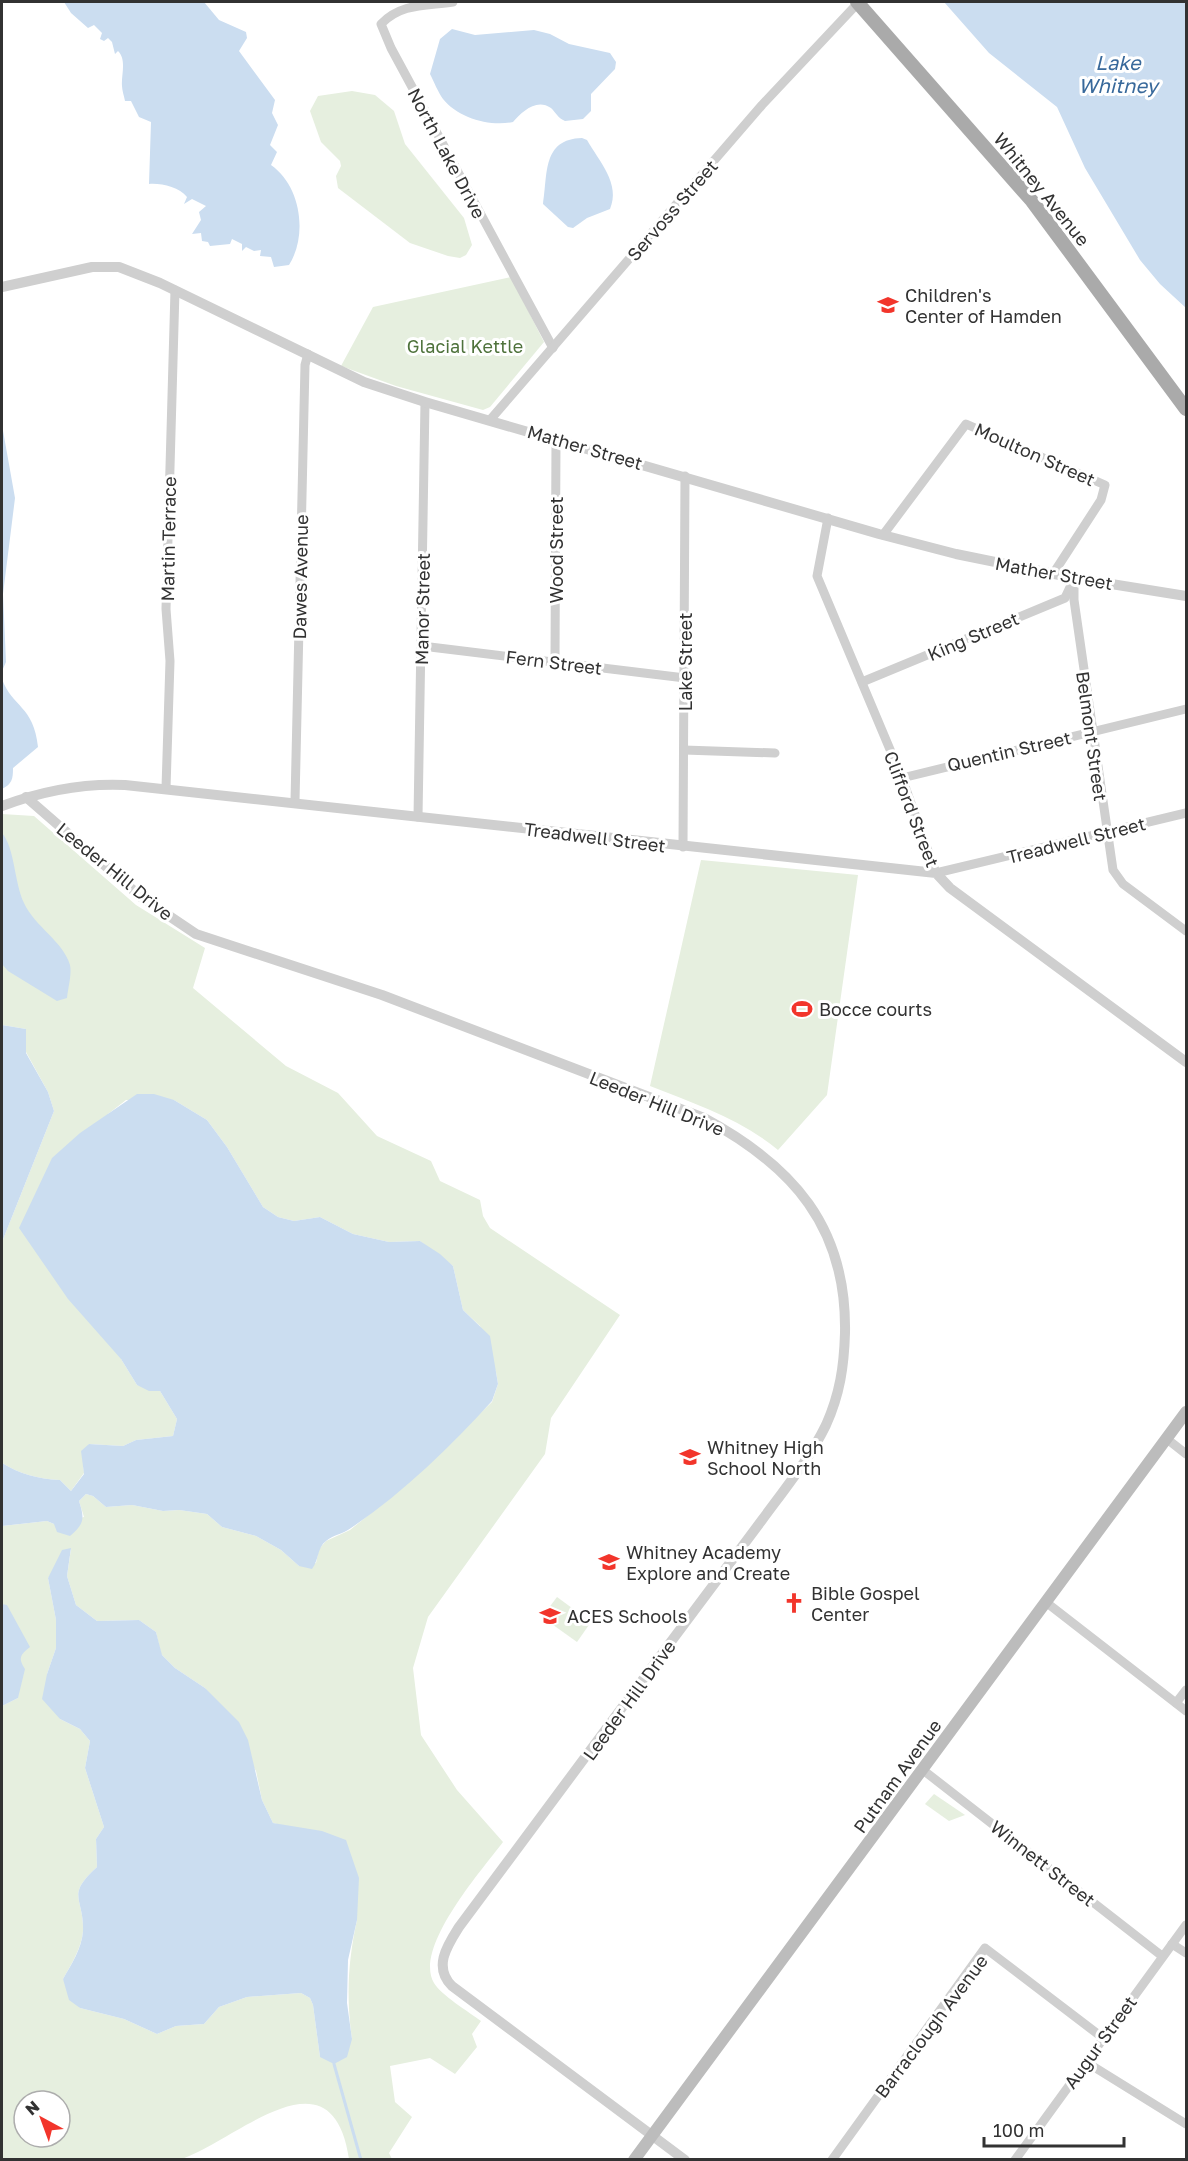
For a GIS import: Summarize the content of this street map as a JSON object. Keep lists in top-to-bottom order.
{
  "streets": {
    "main road": ["Whitney Avenue", "Putnam Avenue"],
    "street": [
      "North Lake Drive",
      "Servoss Street",
      "Mather Street",
      "Moulton Street",
      "Martin Terrace",
      "Wood Street",
      "Dawes Avenue",
      "Manor Street",
      "King Street",
      "Fern Street",
      "Lake Street",
      "Belmont Street",
      "Quentin Street",
      "Clifford Street",
      "Treadwell Street",
      "Leeder Hill Drive",
      "Winnett Street",
      "Barraclough Avenue",
      "Augur Street"
    ]
  },
  "crossings": [
    ["North Lake Drive", "Servoss Street"],
    ["Whitney Avenue", "Servoss Street"],
    ["Servoss Street", "Mather Street"],
    ["Mather Street", "Moulton Street"],
    ["Mather Street", "Martin Terrace"],
    ["Mather Street", "Wood Street"],
    ["Mather Street", "Dawes Avenue"],
    ["Mather Street", "Manor Street"],
    ["Mather Street", "King Street"],
    ["Mather Street", "Lake Street"],
    ["Mather Street", "Belmont Street"],
    ["Mather Street", "Clifford Street"],
    ["Martin Terrace", "Treadwell Street"],
    ["Wood Street", "Fern Street"],
    ["Dawes Avenue", "Treadwell Street"],
    ["Manor Street", "Fern Street"],
    ["Manor Street", "Treadwell Street"],
    ["King Street", "Belmont Street"],
    ["King Street", "Clifford Street"],
    ["Fern Street", "Lake Street"],
    ["Lake Street", "Treadwell Street"],
    ["Belmont Street", "Quentin Street"],
    ["Belmont Street", "Treadwell Street"],
    ["Quentin Street", "Clifford Street"],
    ["Clifford Street", "Treadwell Street"],
    ["Treadwell Street", "Leeder Hill Drive"],
    ["Leeder Hill Drive", "Putnam Avenue"],
    ["Putnam Avenue", "Winnett Street"],
    ["Winnett Street", "Augur Street"],
    ["Barraclough Avenue", "Augur Street"]
  ],
  "water": ["Lake Whitney"],
  "parks": ["Glacial Kettle"],
  "places": {
    "school or university": [
      "Children's Center of Hamden",
      "Whitney High School North",
      "Whitney Academy Explore and Create",
      "ACES Schools"
    ],
    "sports": ["Bocce courts"],
    "church": ["Bible Gospel Center"]
  },
  "scale_bar": "100 m",
  "north": "top left"
}
